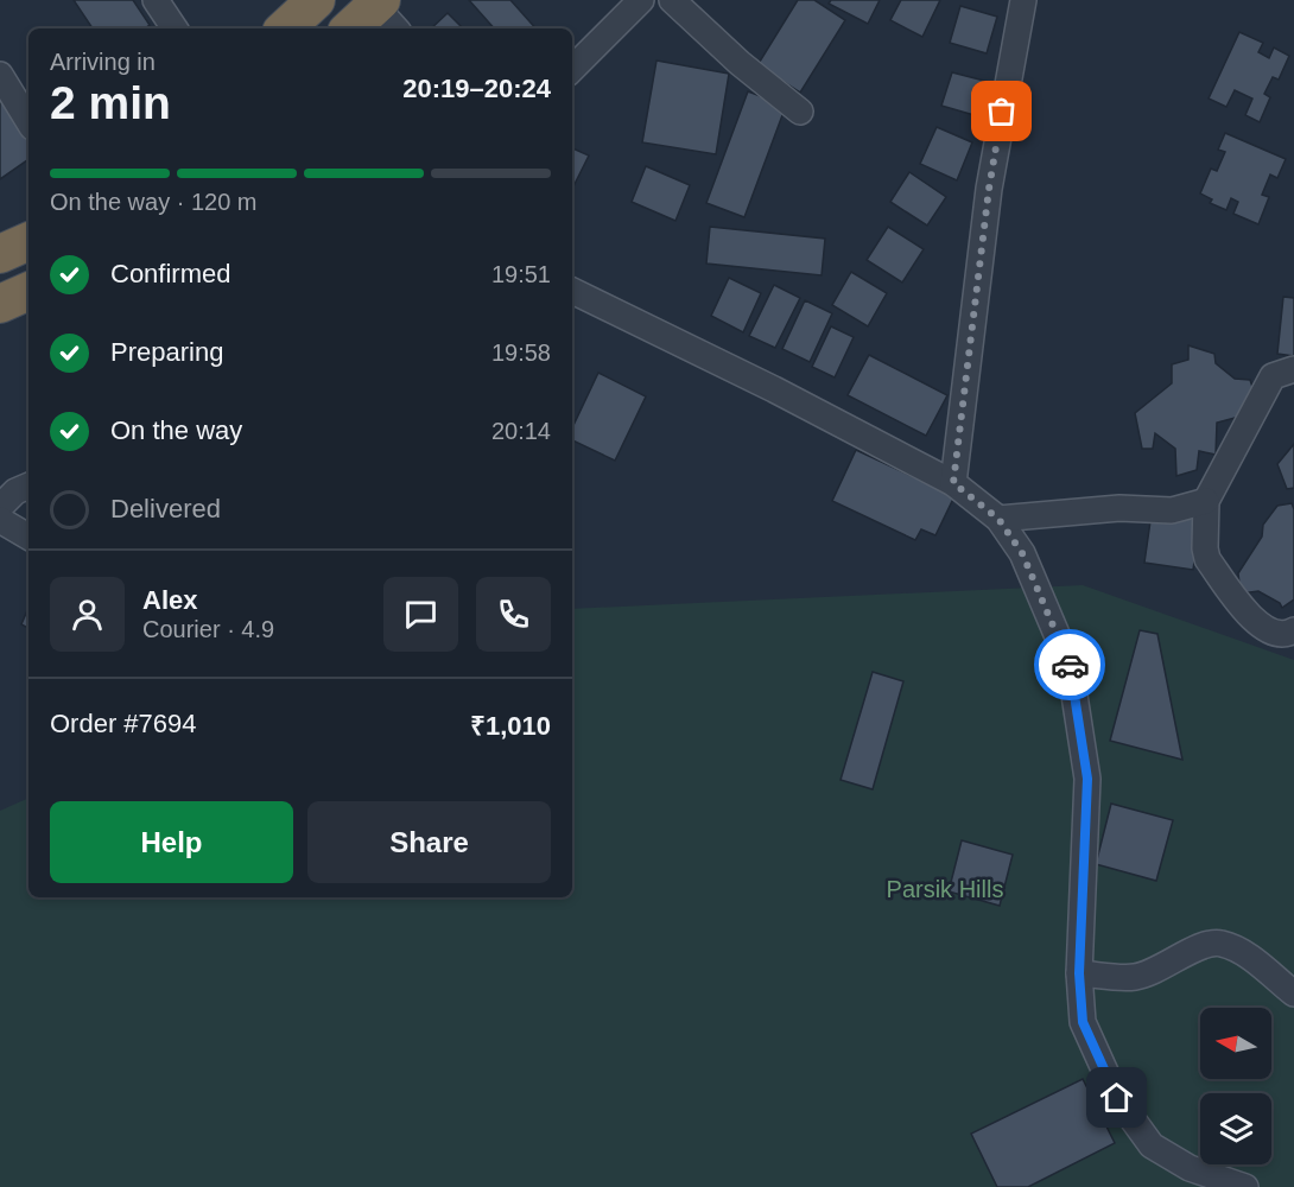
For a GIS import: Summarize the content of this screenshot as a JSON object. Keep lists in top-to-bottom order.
{
  "parks": ["Parsik Hills"],
  "north": "left",
  "page": {
    "heading": ["2 min", "Arriving in", "20:19–20:24"],
    "panel": [
      "Alex",
      "Courier · 4.9",
      "Order #7694",
      "₹1,010"
    ],
    "bar": "On the way · 120 m",
    "list": [
      ["Confirmed", "19:51"],
      ["Preparing", "19:58"],
      ["On the way", "20:14"],
      "Delivered"
    ],
    "buttons": ["Help", "Share"]
  }
}
